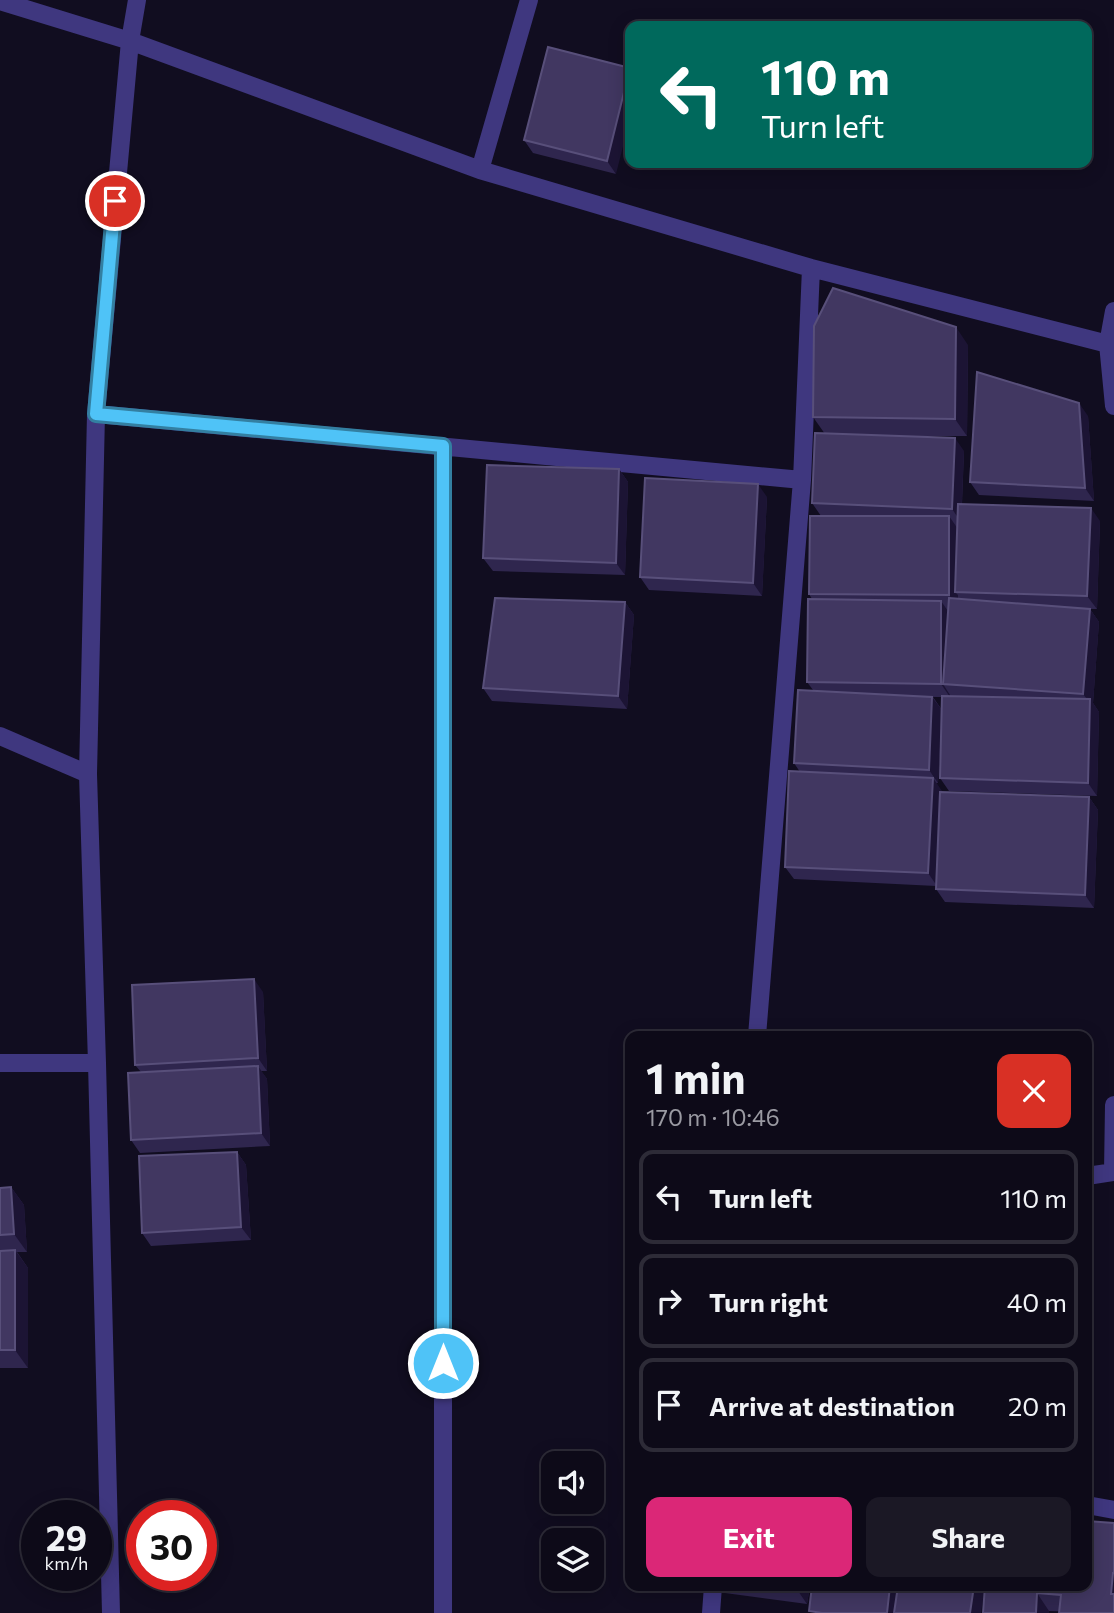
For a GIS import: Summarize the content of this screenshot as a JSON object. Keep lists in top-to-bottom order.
{
  "page": {
    "turn": ["110 m", "Turn left"],
    "heading": ["1 min", "170 m · 10:46"],
    "list": [
      {
        "name": "Turn left",
        "value": "110 m"
      },
      {
        "name": "Turn right",
        "value": "40 m"
      },
      {
        "name": "Arrive at destination",
        "value": "20 m"
      }
    ],
    "buttons": ["Exit", "Share"],
    "speed": "29 km/h",
    "limit": "30"
  }
}
